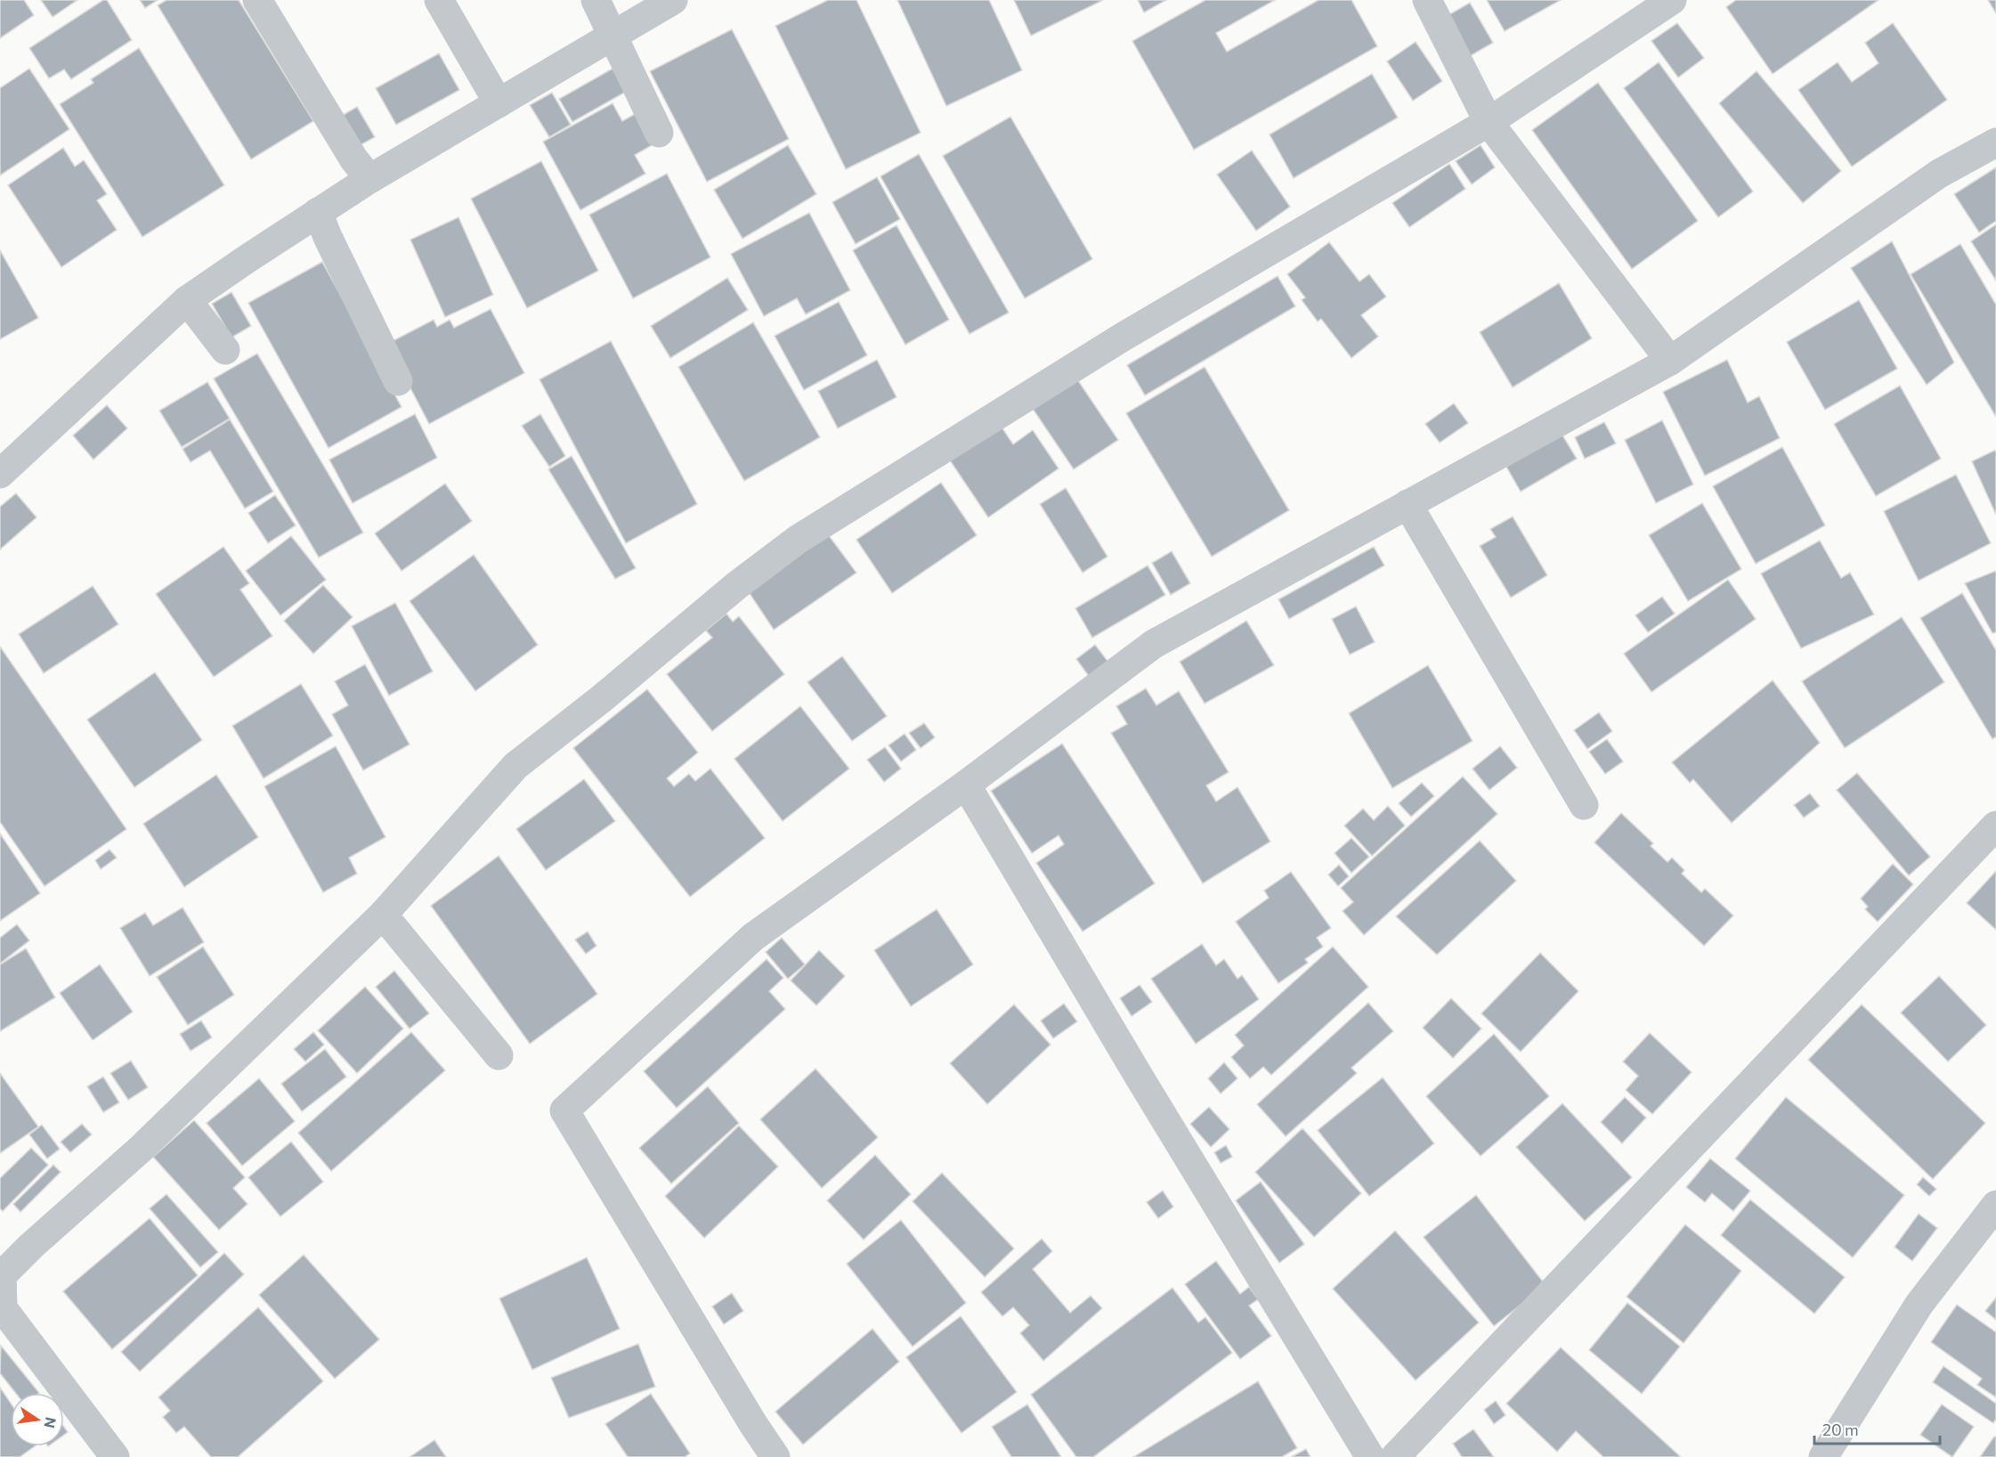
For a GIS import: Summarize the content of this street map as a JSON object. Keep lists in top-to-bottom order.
{
  "scale_bar": "20 m",
  "north": "right"
}
